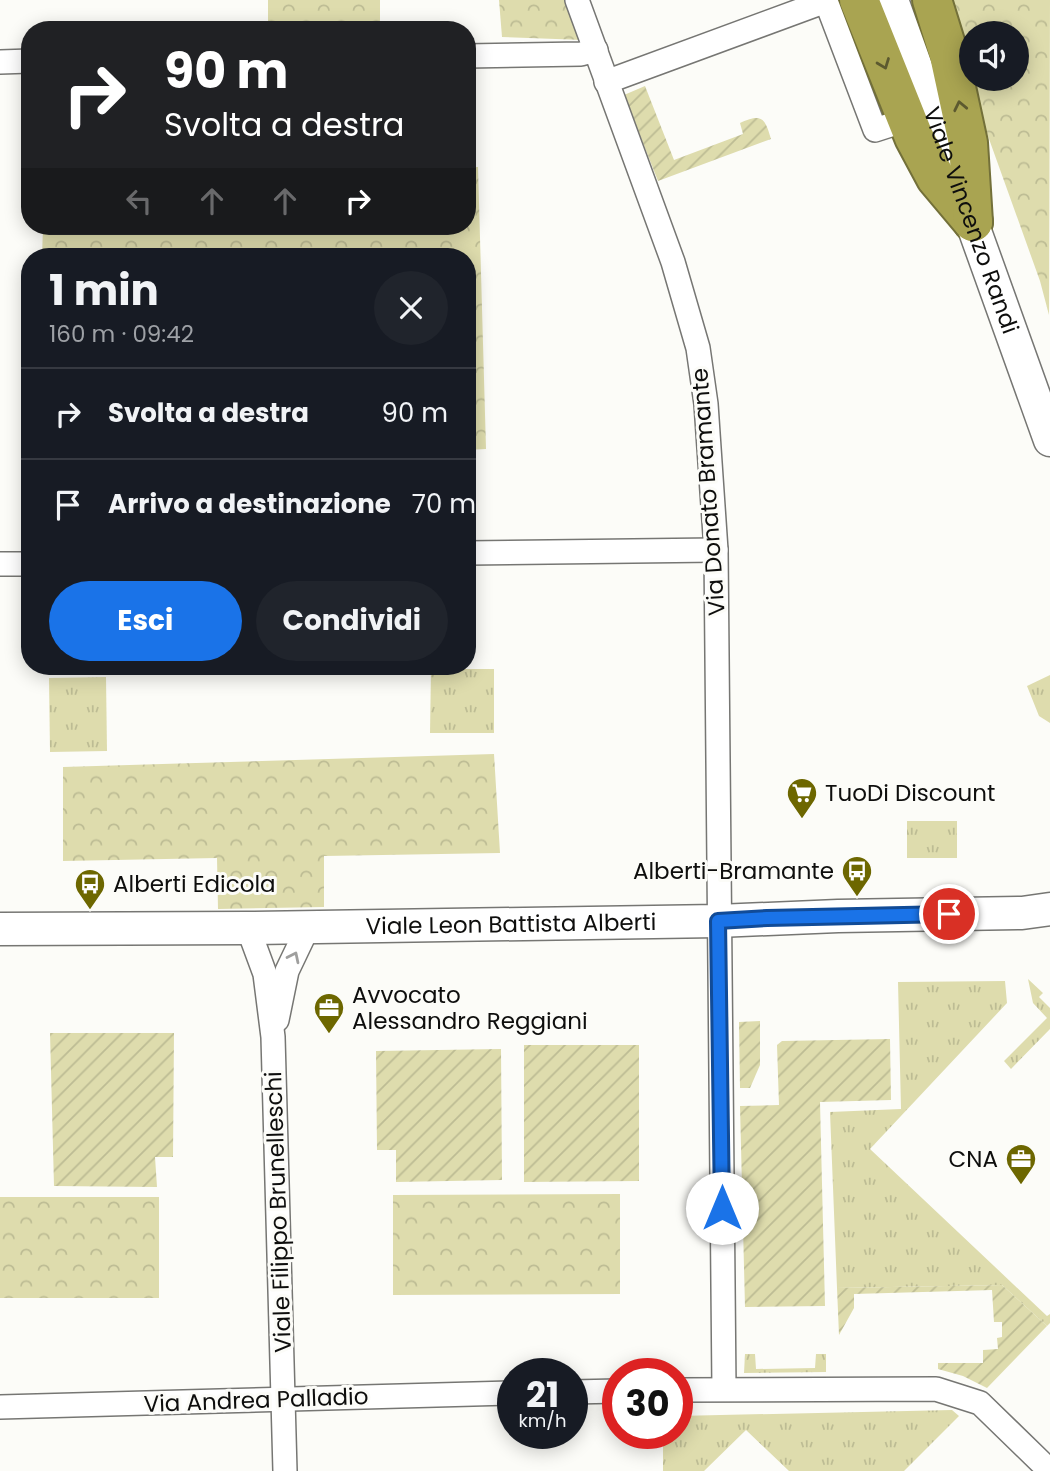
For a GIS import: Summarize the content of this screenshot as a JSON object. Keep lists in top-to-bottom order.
{
  "streets": {
    "main road": ["Viale Vincenzo Randi", "Viale Leon Battista Alberti"],
    "street": ["Via Donato Bramante", "Viale Filippo Brunelleschi", "Via Andrea Palladio"]
  },
  "crossings": [
    ["Via Donato Bramante", "Viale Leon Battista Alberti"],
    ["Viale Leon Battista Alberti", "Viale Filippo Brunelleschi"],
    ["Viale Filippo Brunelleschi", "Via Andrea Palladio"]
  ],
  "places": {
    "supermarket": ["TuoDi Discount"],
    "bus stop": ["Alberti-Bramante", "Alberti Edicola"],
    "office": ["Avvocato Alessandro Reggiani", "CNA"]
  },
  "page": {
    "turn": ["90 m", "Svolta a destra"],
    "heading": ["1 min", "160 m · 09:42"],
    "list": [
      {
        "name": "Svolta a destra",
        "value": "90 m"
      },
      {
        "name": "Arrivo a destinazione",
        "value": "70 m"
      }
    ],
    "buttons": ["Esci", "Condividi"],
    "speed": "21 km/h",
    "limit": "30"
  }
}
